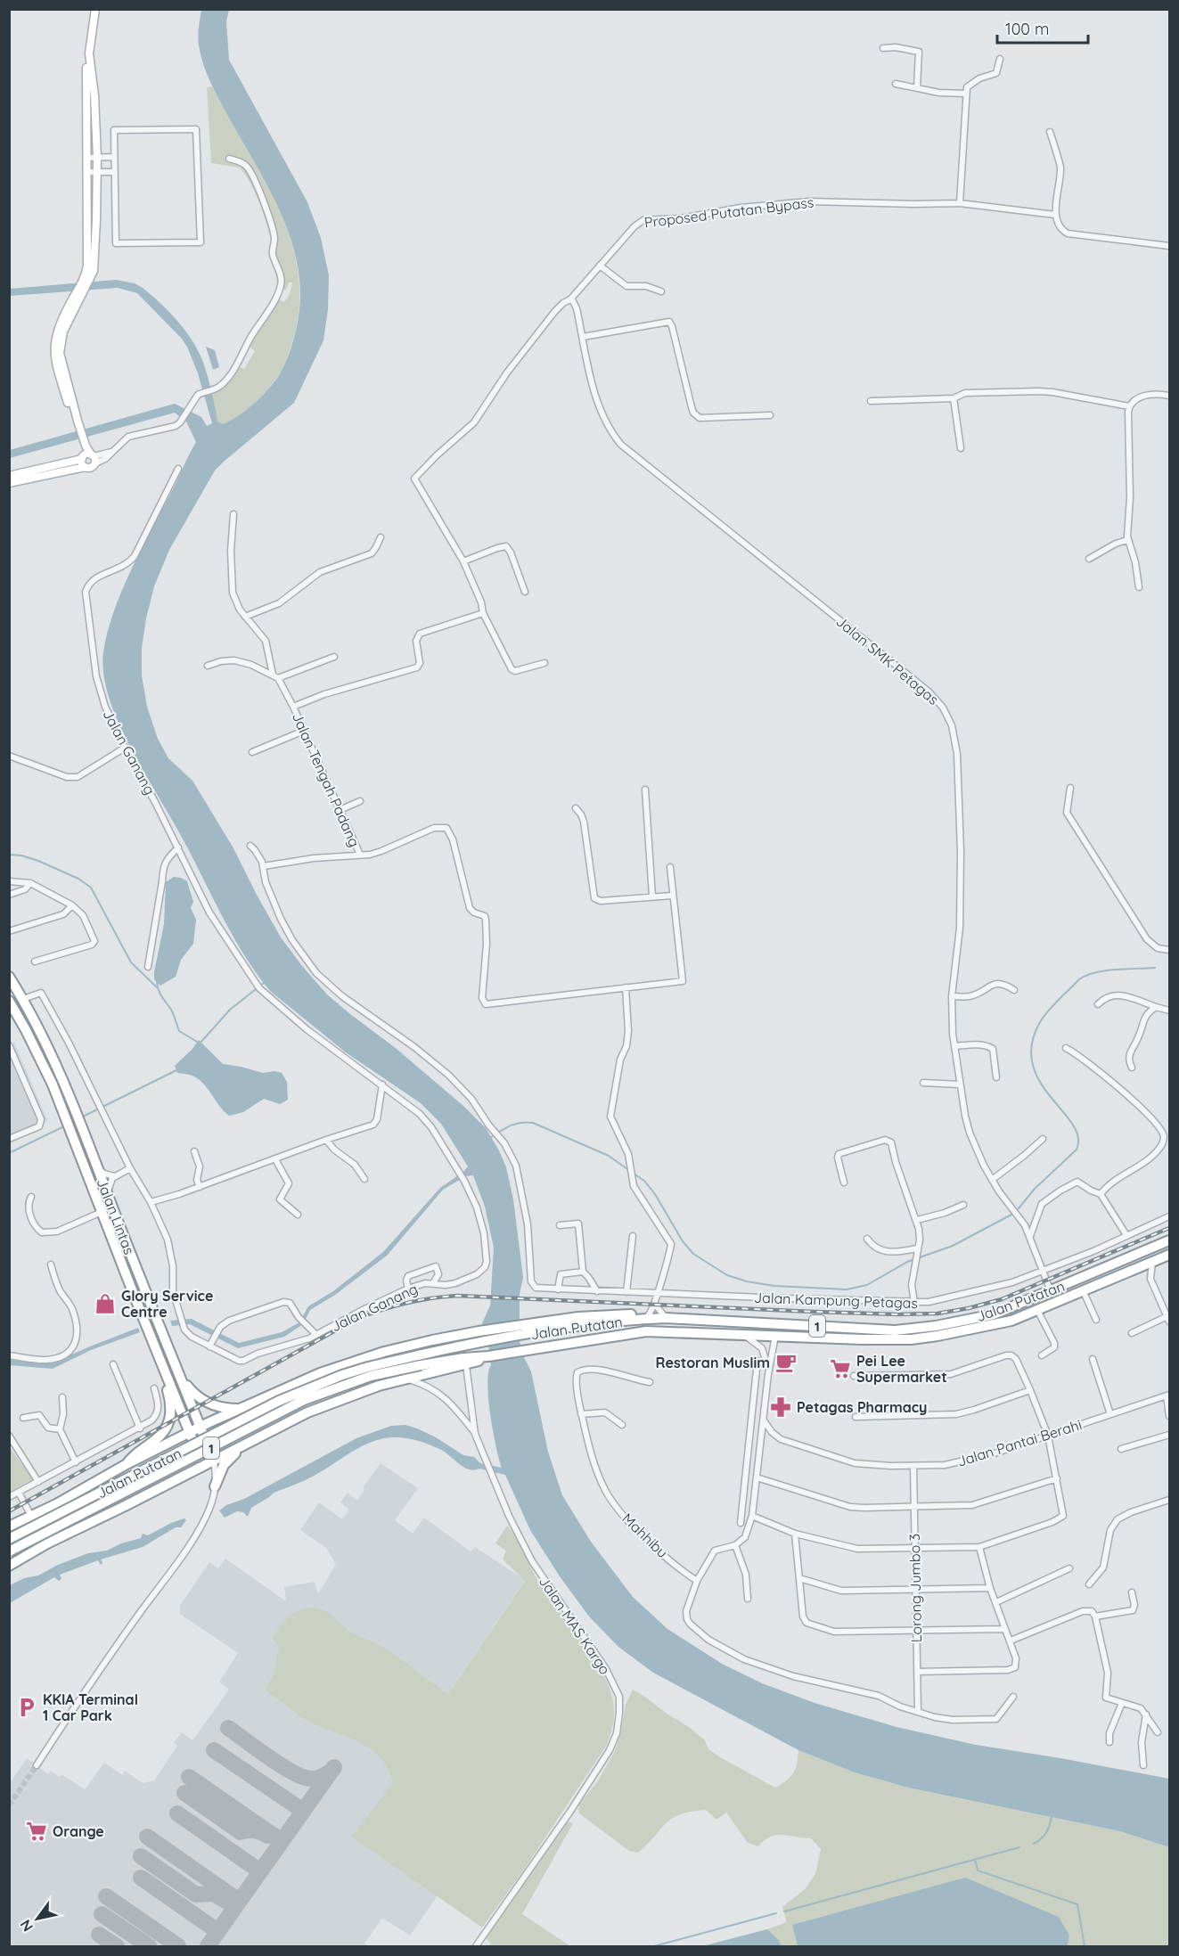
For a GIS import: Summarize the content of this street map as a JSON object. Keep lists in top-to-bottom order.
{
  "streets": {
    "highway": ["Jalan Lintas", "Jalan Putatan", "1"],
    "street": [
      "Proposed Putatan Bypass",
      "Jalan SMK Petagas",
      "Jalan Ganang",
      "Jalan Tengah Padang",
      "Jalan Kampung Petagas",
      "Jalan Pantai Berahi",
      "Mahhibu",
      "Lorong Jumbo 3",
      "Jalan MAS Kargo"
    ]
  },
  "crossings": [
    ["Proposed Putatan Bypass", "Jalan SMK Petagas"],
    ["Proposed Putatan Bypass", "Jalan Tengah Padang"],
    ["Jalan SMK Petagas", "Jalan Kampung Petagas"],
    ["Jalan SMK Petagas", "Jalan Putatan"],
    ["Jalan Ganang", "Jalan Lintas"],
    ["Jalan Pantai Berahi", "Lorong Jumbo 3"]
  ],
  "places": {
    "shop": ["Glory Service Centre"],
    "cafe": ["Restoran Muslim"],
    "supermarket": ["Pei Lee Supermarket", "Orange"],
    "pharmacy": ["Petagas Pharmacy"],
    "parking": ["KKIA Terminal 1 Car Park"]
  },
  "scale_bar": "100 m",
  "north": "bottom left"
}
